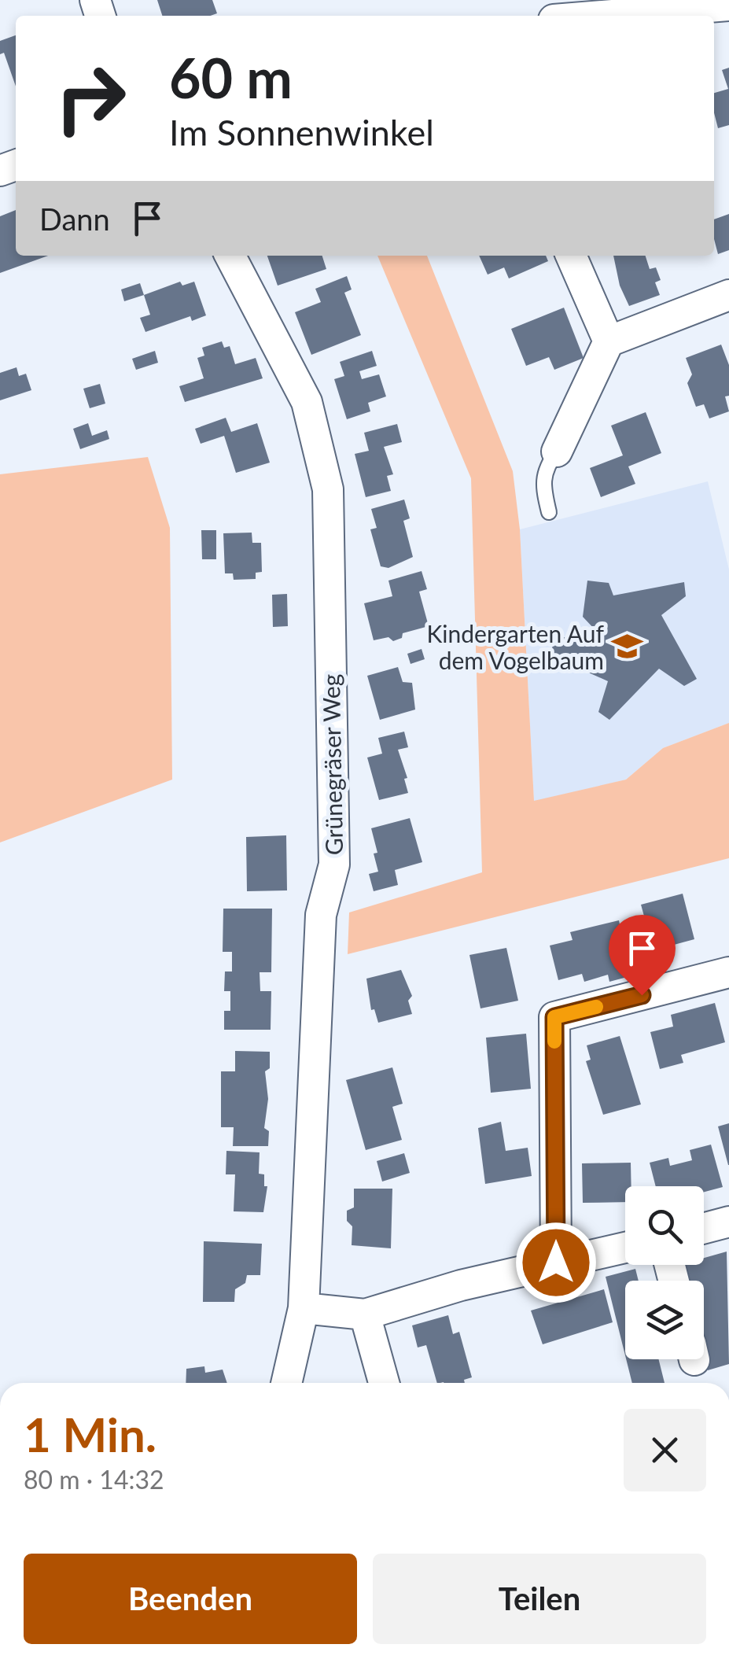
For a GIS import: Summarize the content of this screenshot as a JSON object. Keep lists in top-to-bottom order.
{
  "streets": {
    "street": ["Grünegräser Weg"]
  },
  "places": {
    "school or university": ["Kindergarten Auf dem Vogelbaum"]
  },
  "page": {
    "turn": ["60 m", "Im Sonnenwinkel"],
    "then": "Dann",
    "heading": ["1 Min.", "80 m · 14:32"],
    "buttons": ["Beenden", "Teilen"]
  }
}
